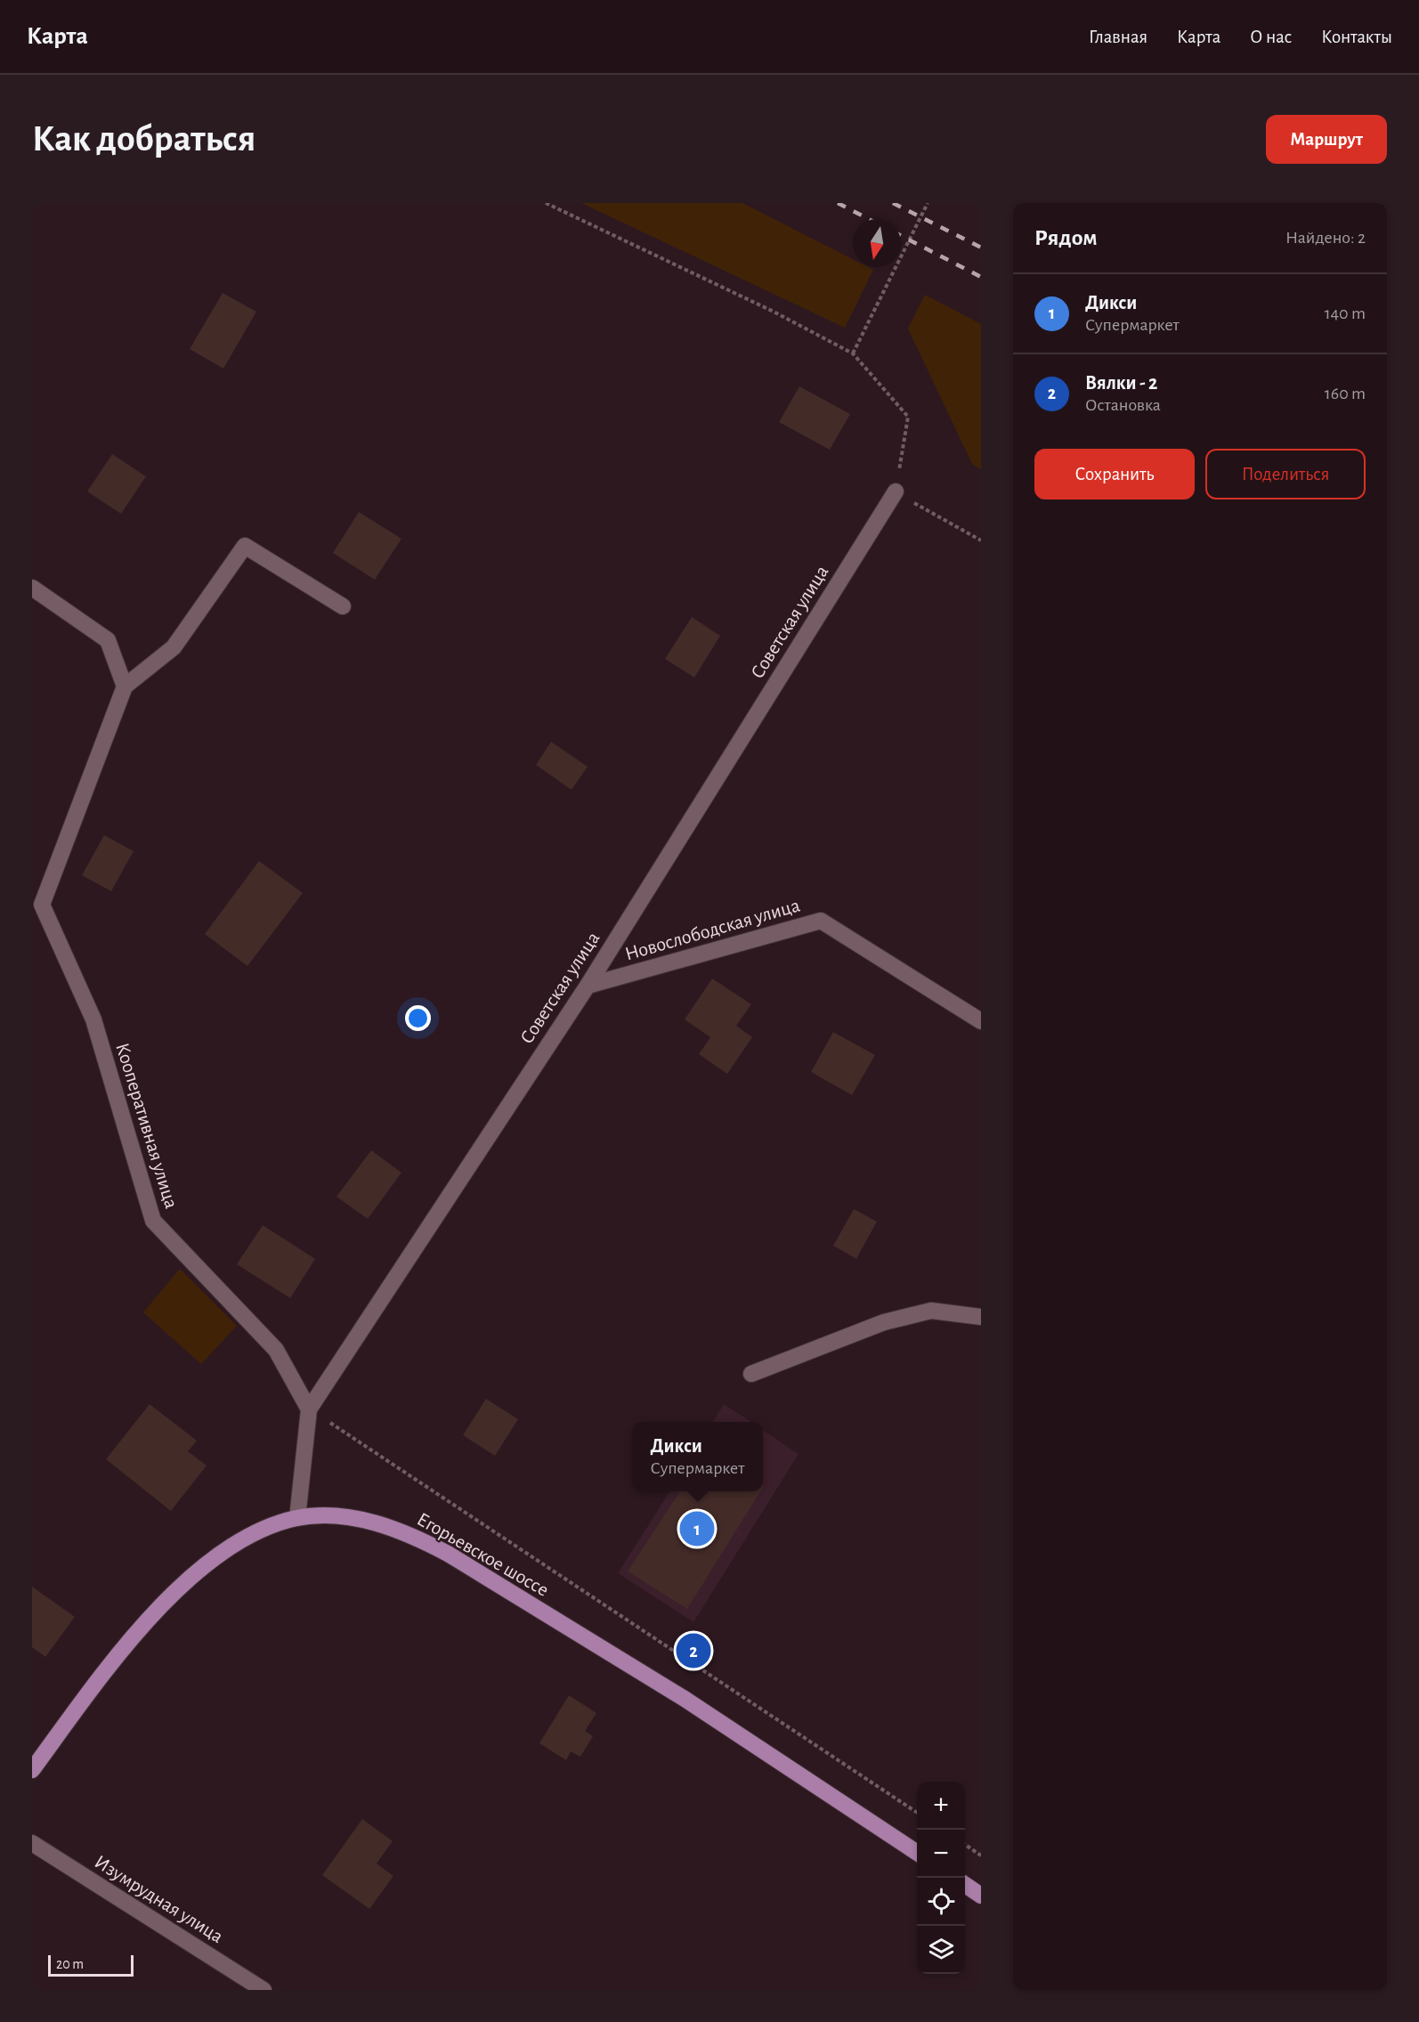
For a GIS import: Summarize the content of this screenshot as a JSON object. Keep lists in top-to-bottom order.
{
  "streets": {
    "main road": ["Егорьевское шоссе"],
    "street": [
      "Советская улица",
      "Новослободская улица",
      "Кооперативная улица",
      "Изумрудная улица"
    ]
  },
  "crossings": [
    ["Советская улица", "Новослободская улица"],
    ["Советская улица", "Кооперативная улица"],
    ["Советская улица", "Егорьевское шоссе"]
  ],
  "scale_bar": "20 m",
  "north": "bottom",
  "page": {
    "header": "Карта",
    "nav": [
      "Главная",
      "Карта",
      "О нас",
      "Контакты"
    ],
    "buttons": [
      "Маршрут",
      ["Сохранить", "Поделиться"]
    ],
    "title": "Как добраться",
    "heading": ["Рядом", "Найдено: 2"],
    "list": [
      {
        "mark": "1",
        "name": "Дикси",
        "note": "Супермаркет",
        "value": "140 m"
      },
      {
        "mark": "2",
        "name": "Вялки - 2",
        "note": "Остановка",
        "value": "160 m"
      }
    ],
    "popup": ["Дикси", "Супермаркет"],
    "pins": ["1", "2"],
    "map_buttons": ["+", "−"],
    "scale": "20 m"
  }
}
